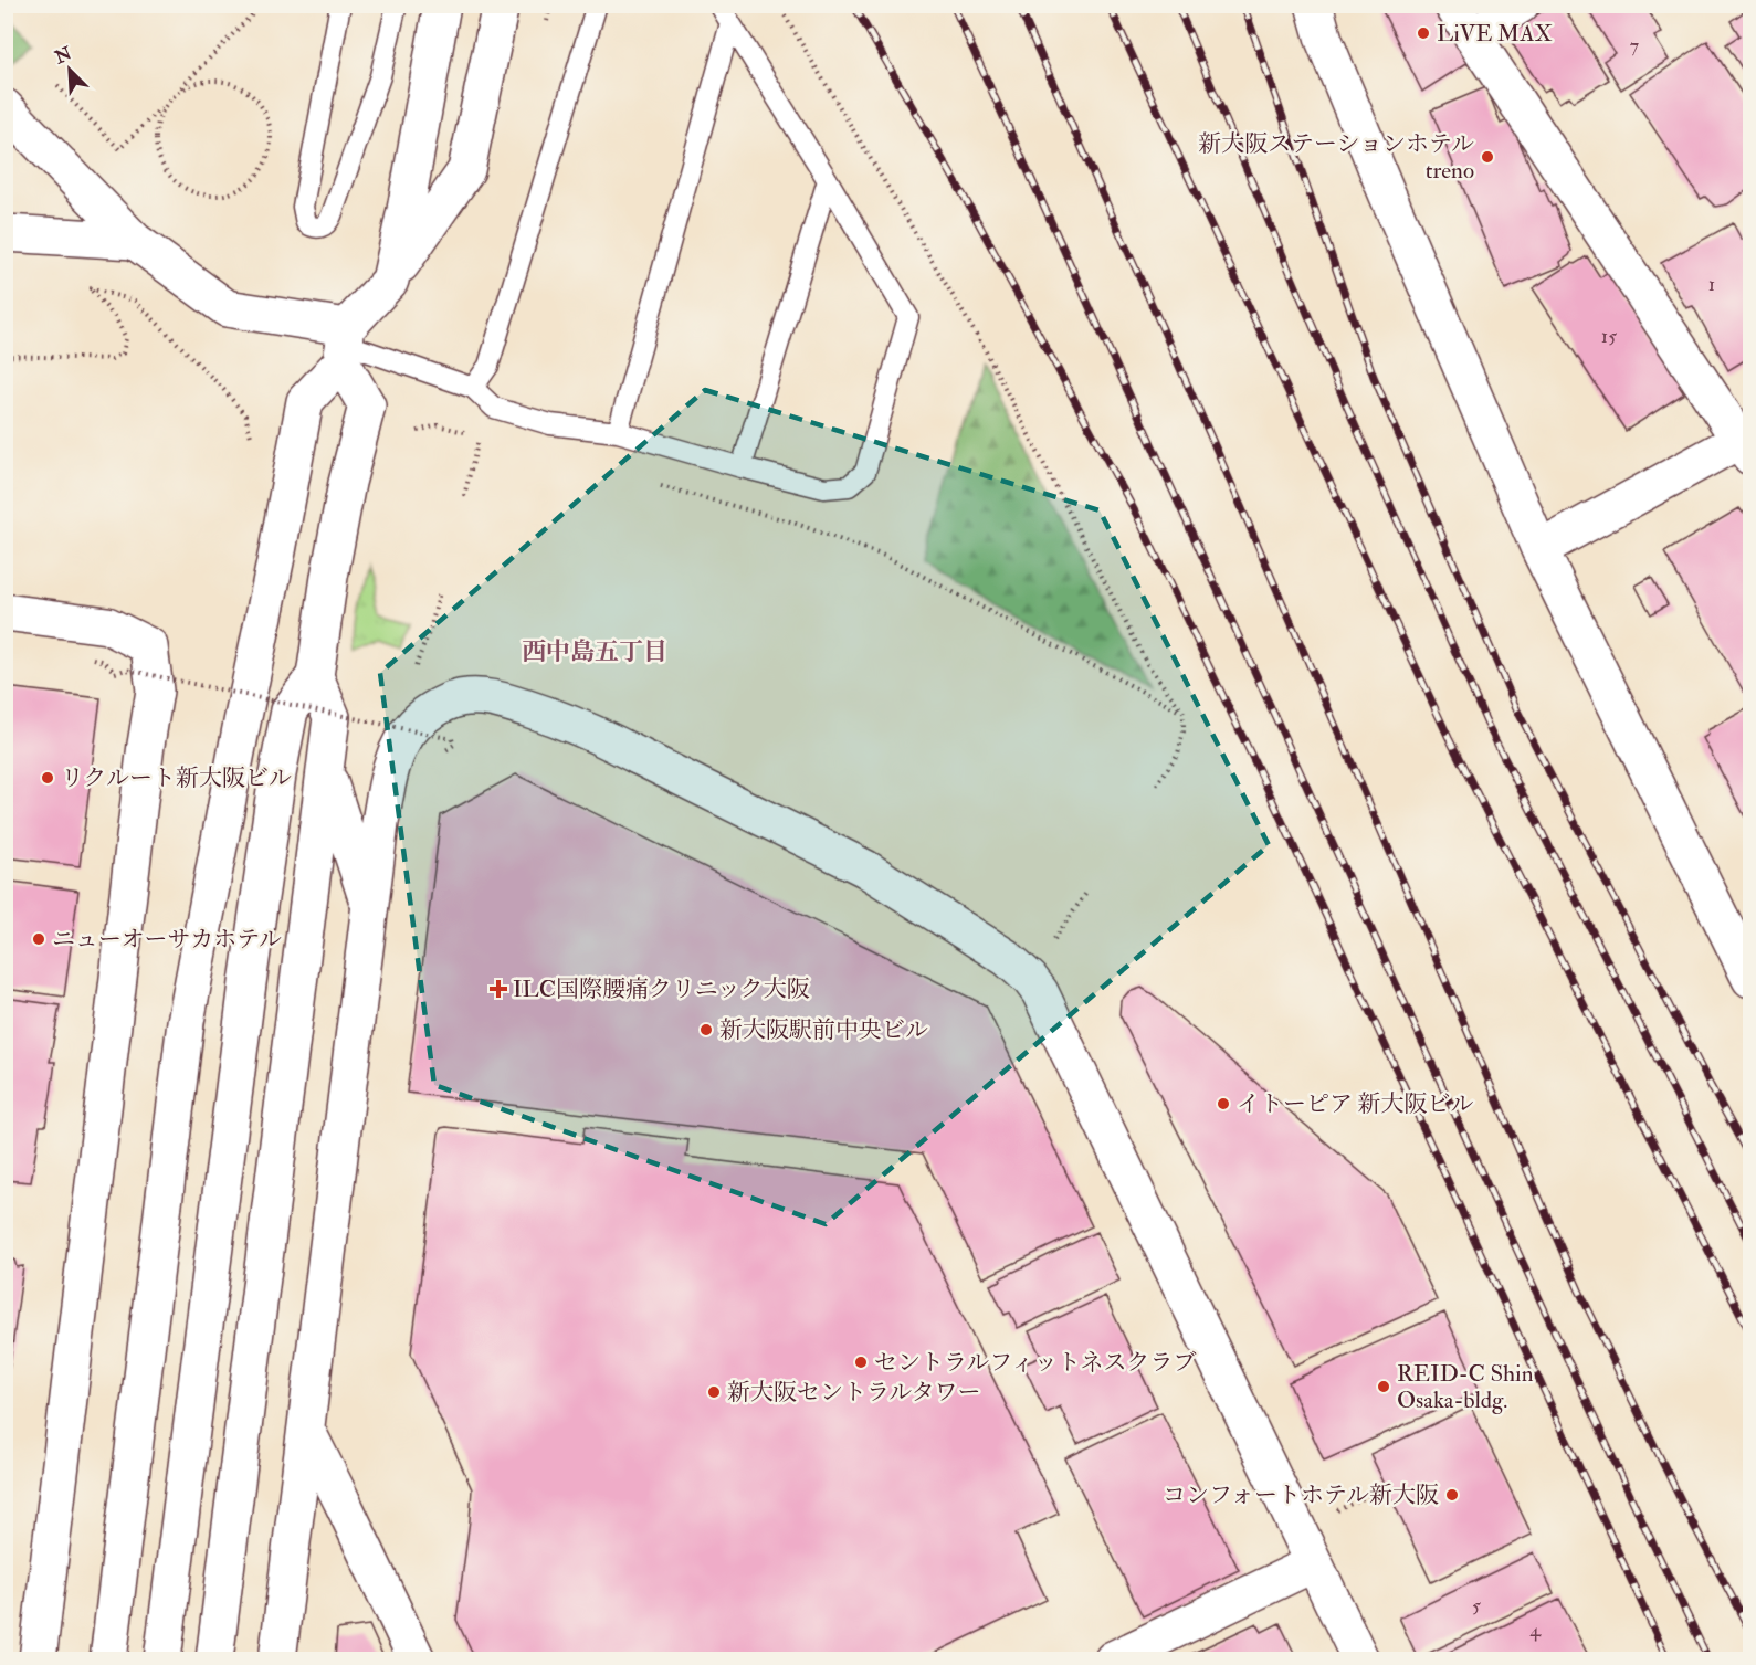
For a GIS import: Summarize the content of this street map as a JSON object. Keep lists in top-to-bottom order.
{
  "districts": ["西中島五丁目"],
  "places": {
    "other": [
      "LiVE MAX",
      "新大阪ステーションホテル treno",
      "リクルート新大阪ビル",
      "ニューオーサカホテル",
      "新大阪駅前中央ビル",
      "イトーピア 新大阪ビル",
      "セントラルフィットネスクラブ",
      "REID-C Shin Osaka-bldg.",
      "新大阪セントラルタワー",
      "コンフォートホテル新大阪"
    ],
    "health": ["ILC国際腰痛クリニック大阪"]
  },
  "house_numbers": [
    "7",
    "1",
    "15",
    "5",
    "4"
  ],
  "north": "top left"
}
